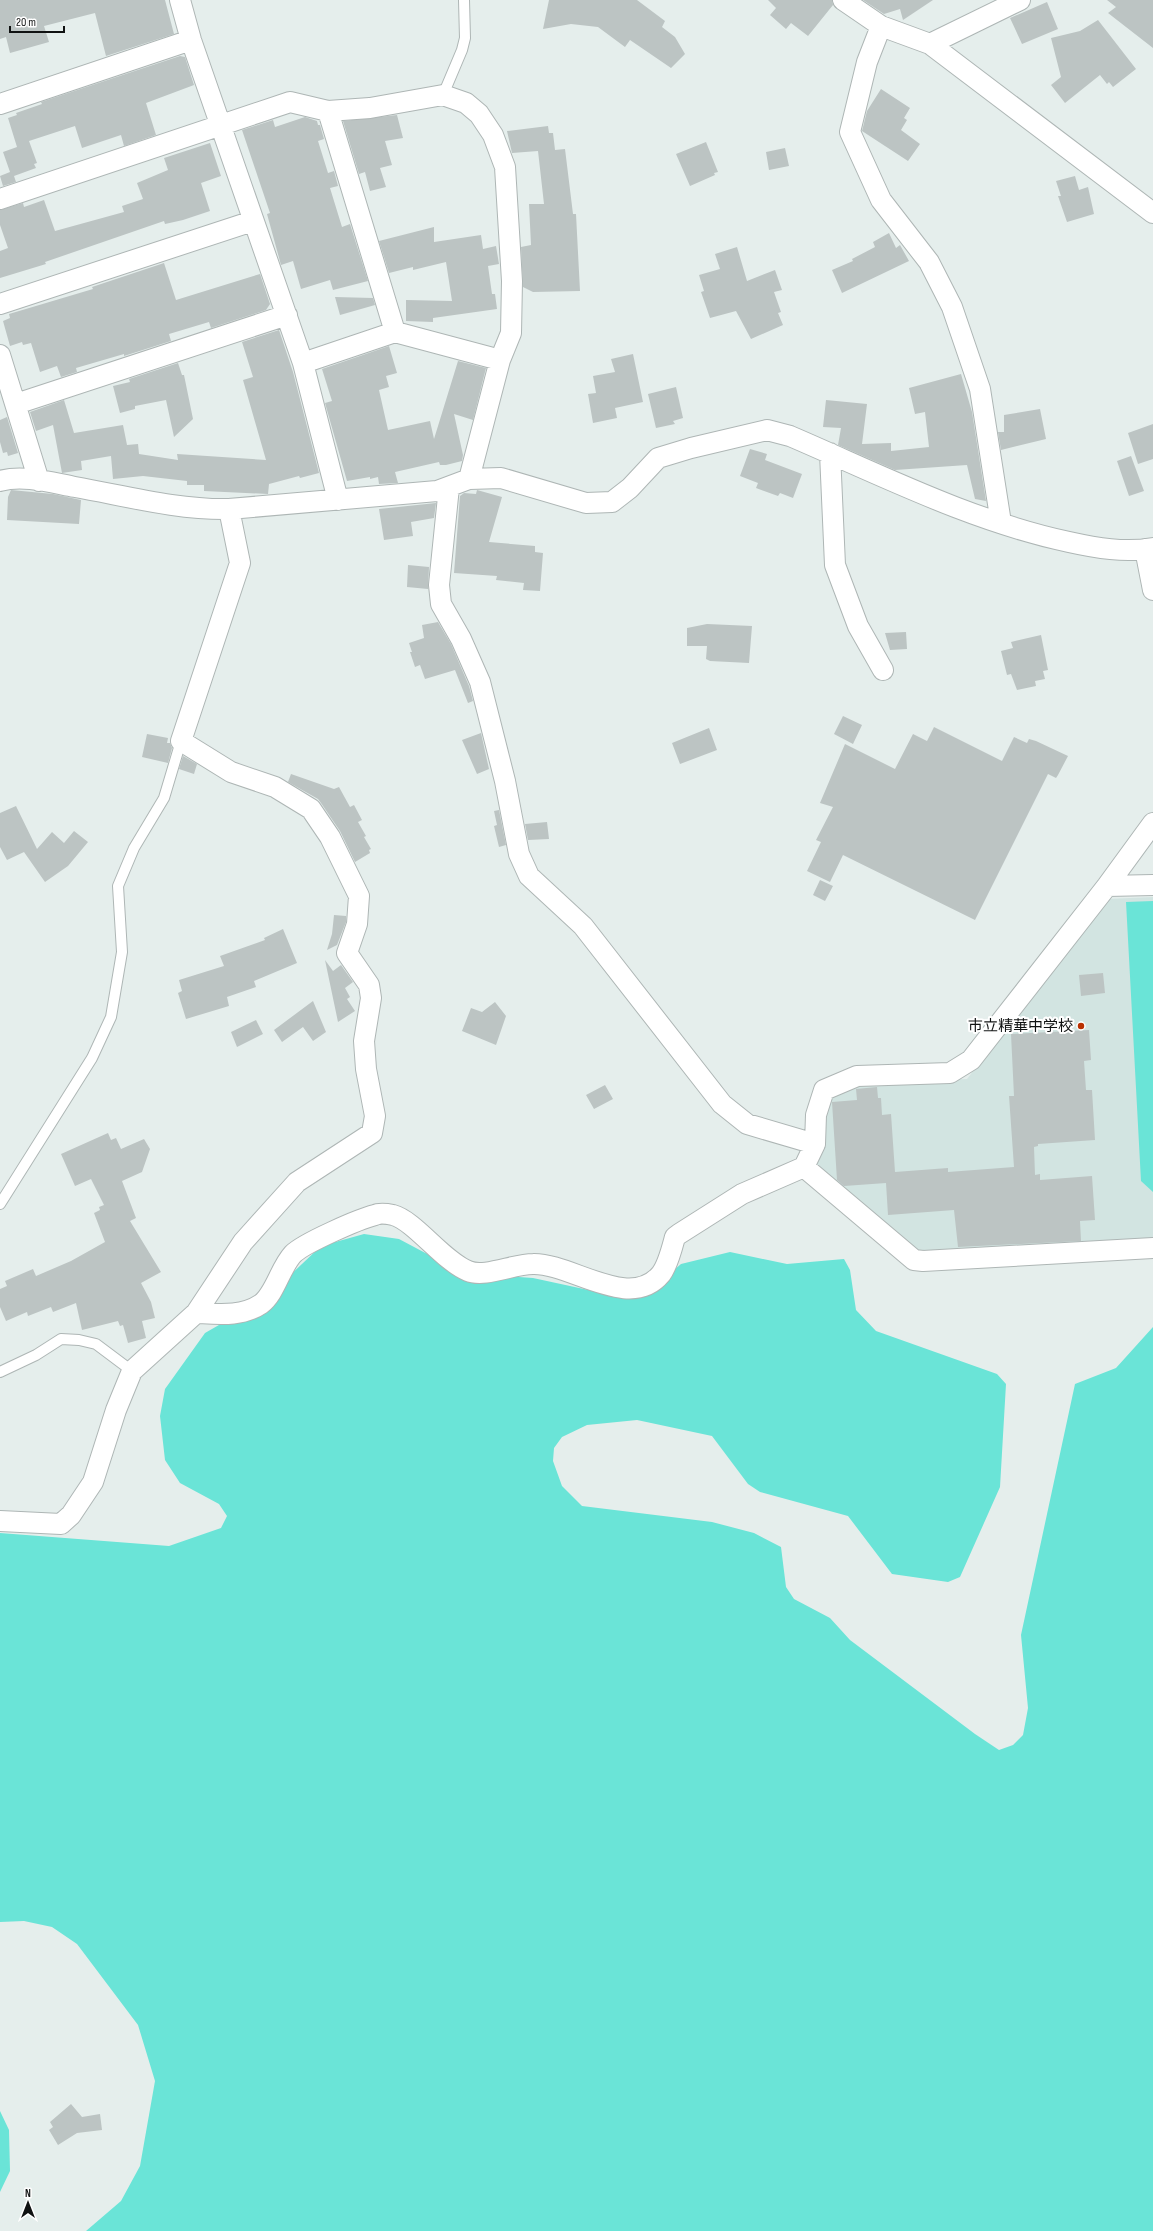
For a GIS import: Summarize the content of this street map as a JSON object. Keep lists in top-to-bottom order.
{
  "places": ["市立精華中学校"],
  "scale_bar": "20 m",
  "north": "top"
}
